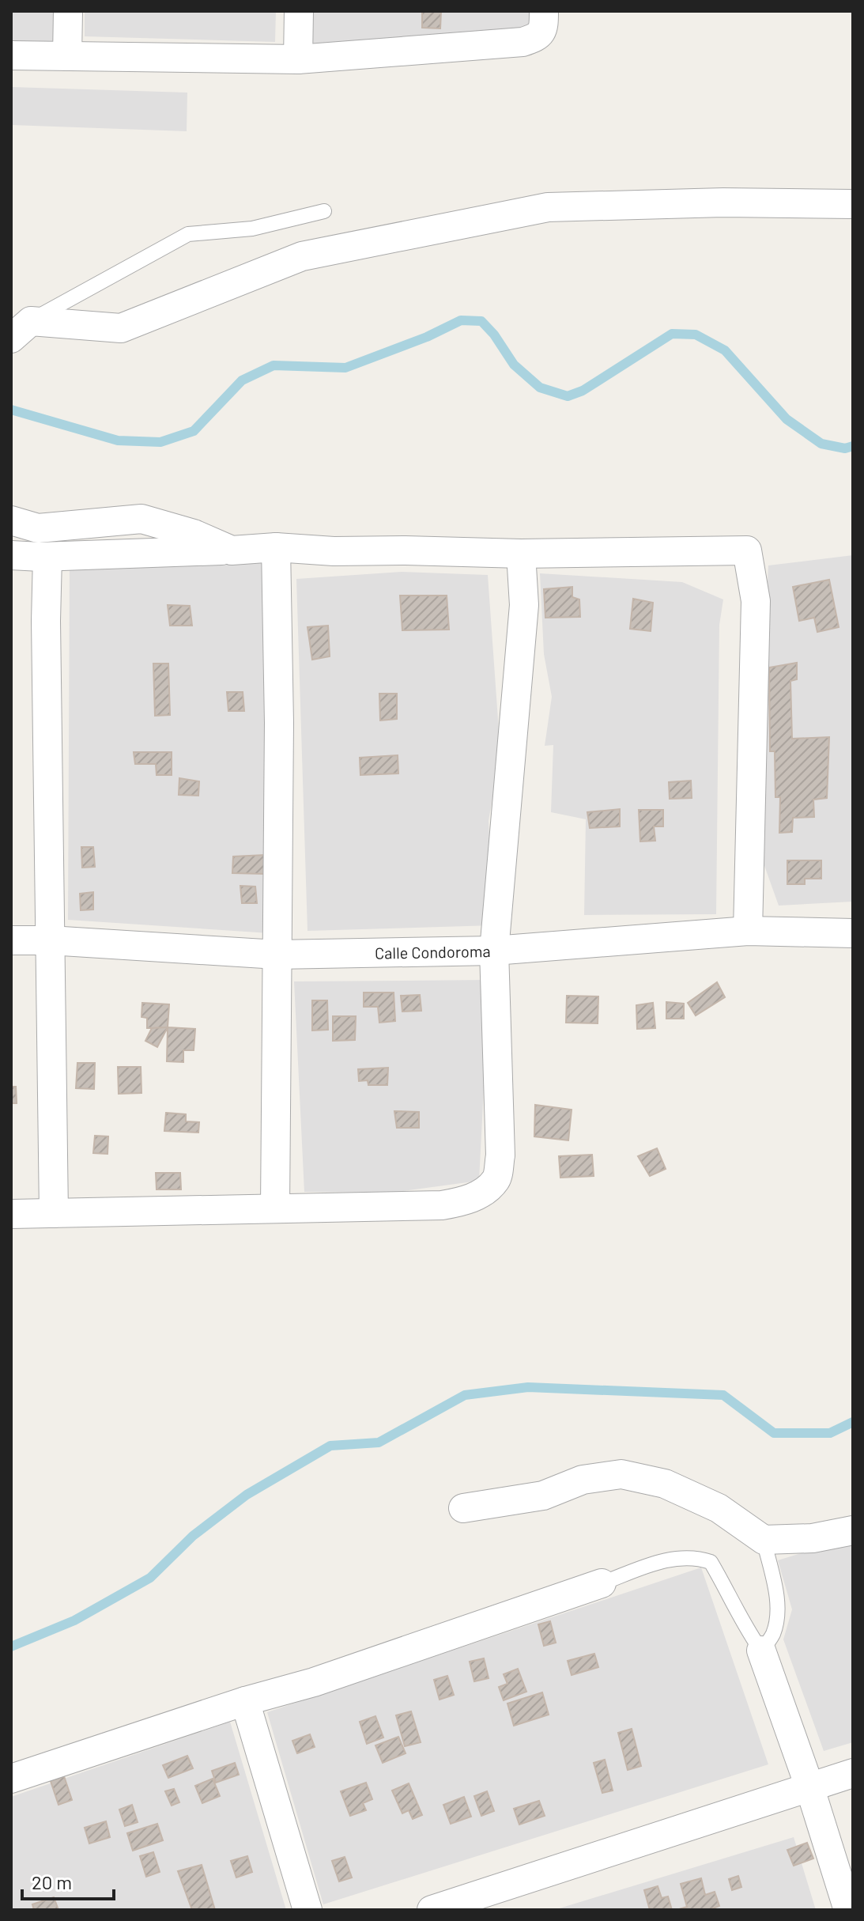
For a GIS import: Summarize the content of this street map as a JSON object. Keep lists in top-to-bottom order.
{
  "streets": {
    "street": ["Calle Condoroma"]
  },
  "scale_bar": "20 m"
}
